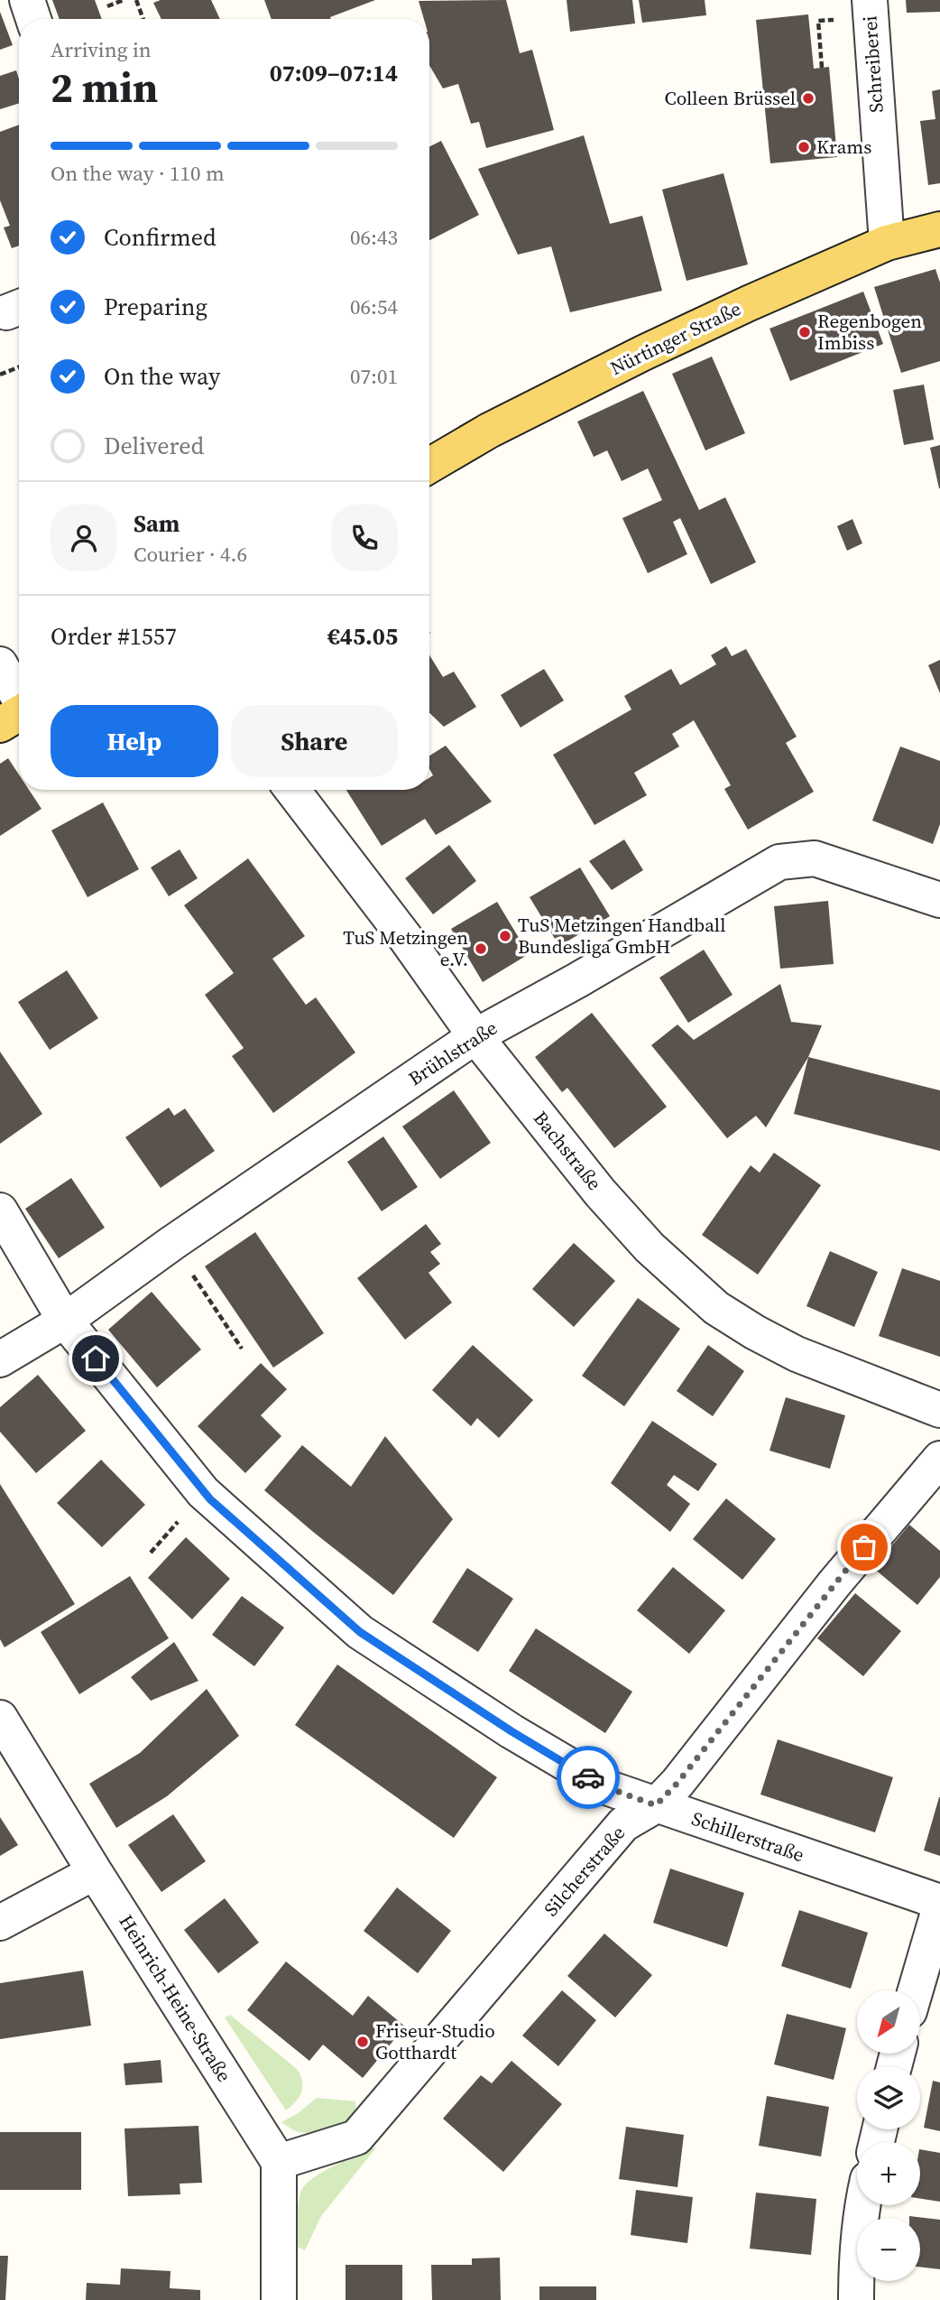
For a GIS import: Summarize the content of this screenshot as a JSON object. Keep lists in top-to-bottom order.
{
  "streets": {
    "main road": ["Nürtinger Straße"],
    "street": [
      "Schreiberei",
      "Brühlstraße",
      "Bachstraße",
      "Schillerstraße",
      "Silcherstraße",
      "Heinrich-Heine-Straße"
    ]
  },
  "crossings": [
    ["Schreiberei", "Nürtinger Straße"],
    ["Brühlstraße", "Bachstraße"],
    ["Brühlstraße", "Schillerstraße"],
    ["Schillerstraße", "Silcherstraße"],
    ["Silcherstraße", "Heinrich-Heine-Straße"]
  ],
  "places": [
    "Colleen Brüssel",
    "Krams",
    "Regenbogen Imbiss",
    "TuS Metzingen Handball Bundesliga GmbH",
    "TuS Metzingen e.V.",
    "Friseur-Studio Gotthardt"
  ],
  "north": "bottom left",
  "page": {
    "heading": ["2 min", "Arriving in", "07:09–07:14"],
    "panel": [
      "Sam",
      "Courier · 4.6",
      "Order #1557",
      "€45.05"
    ],
    "bar": "On the way · 110 m",
    "list": [
      ["Confirmed", "06:43"],
      ["Preparing", "06:54"],
      ["On the way", "07:01"],
      "Delivered"
    ],
    "buttons": ["Help", "Share"],
    "map_buttons": ["+", "−"]
  }
}
